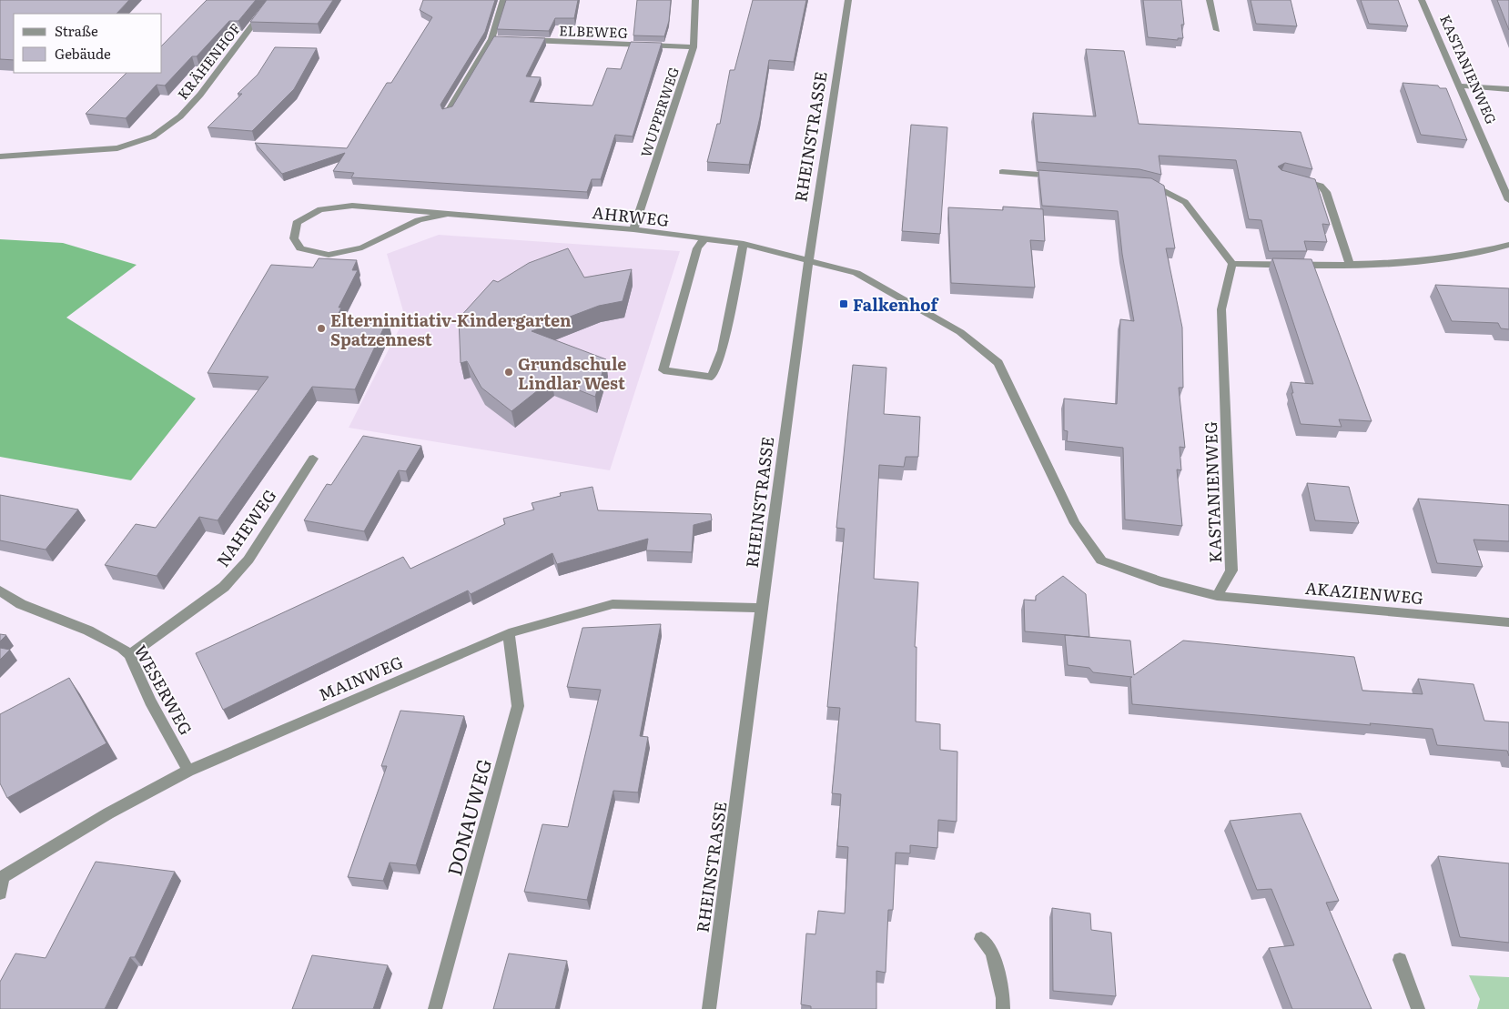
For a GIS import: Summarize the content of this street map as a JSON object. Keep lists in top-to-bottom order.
{
  "streets": {
    "street": [
      "ELBEWEG",
      "KRÄHENHOF",
      "KASTANIENWEG",
      "WUPPERWEG",
      "RHEINSTRASSE",
      "AHRWEG",
      "NAHEWEG",
      "AKAZIENWEG",
      "MAINWEG",
      "WESERWEG",
      "DONAUWEG"
    ]
  },
  "crossings": [
    ["ELBEWEG", "WUPPERWEG"],
    ["KASTANIENWEG", "AKAZIENWEG"],
    ["WUPPERWEG", "AHRWEG"],
    ["RHEINSTRASSE", "AHRWEG"],
    ["RHEINSTRASSE", "MAINWEG"],
    ["NAHEWEG", "WESERWEG"],
    ["MAINWEG", "WESERWEG"],
    ["MAINWEG", "DONAUWEG"]
  ],
  "places": {
    "transit": ["Falkenhof"],
    "other": ["Elterninitiativ-Kindergarten Spatzennest", "Grundschule Lindlar West"]
  },
  "legend": ["Straße", "Gebäude"]
}
